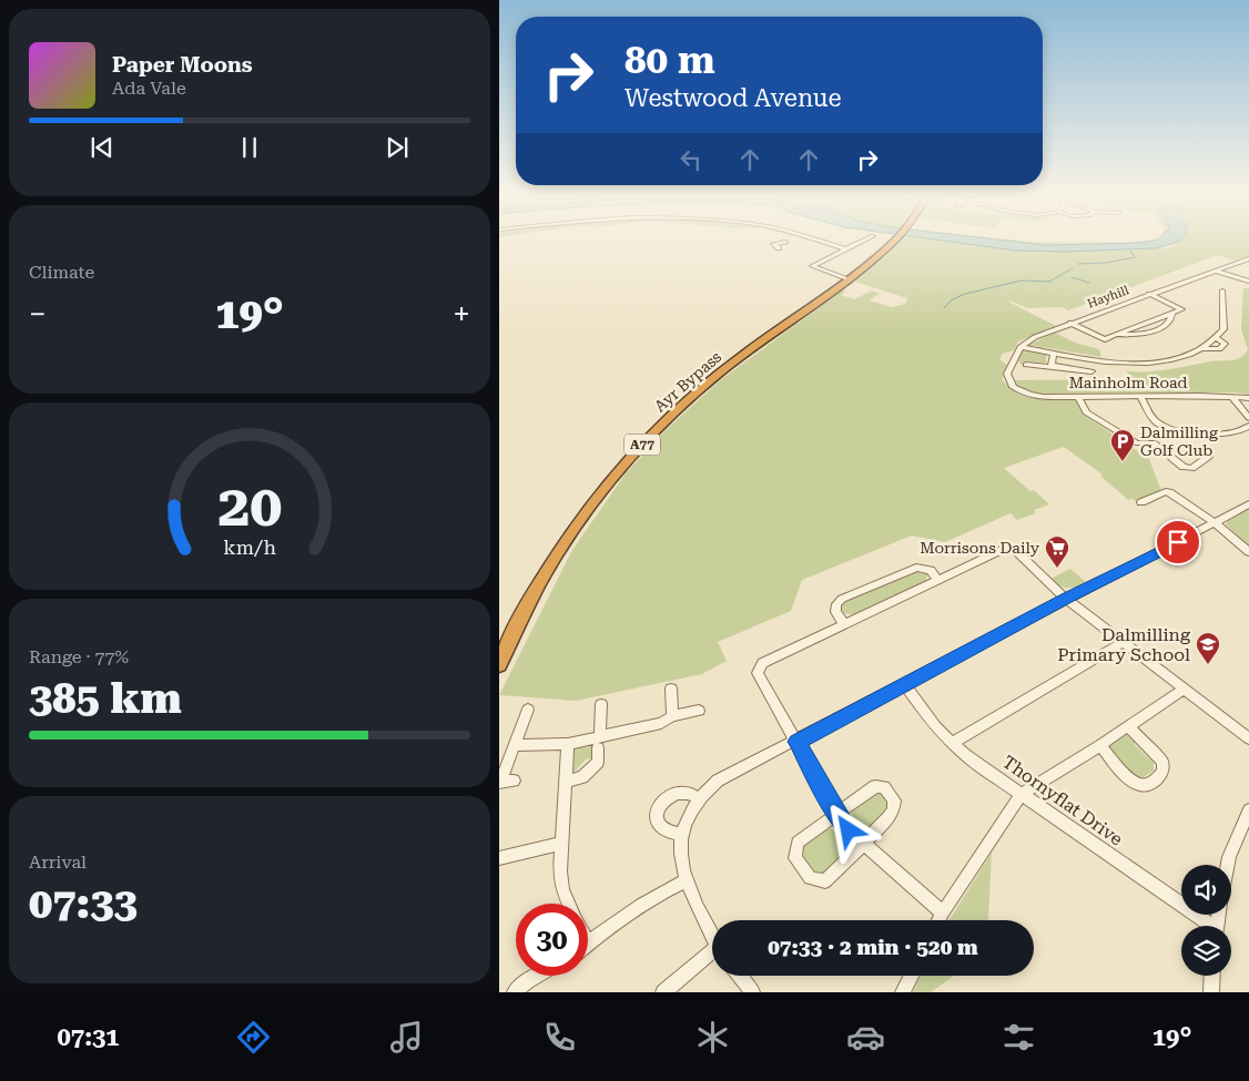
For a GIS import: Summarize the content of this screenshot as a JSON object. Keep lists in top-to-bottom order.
{
  "streets": {
    "highway": ["Ayr Bypass", "A77"],
    "street": ["Hayhill", "Mainholm Road", "Thornyflat Drive"]
  },
  "crossings": [
    ["Hayhill", "Mainholm Road"]
  ],
  "places": {
    "parking": ["Dalmilling Golf Club"],
    "supermarket": ["Morrisons Daily"],
    "school or university": ["Dalmilling Primary School"]
  },
  "page": {
    "turn": ["80 m", "Westwood Avenue"],
    "song": ["Paper Moons", "Ada Vale"],
    "tile": [
      "Climate",
      ["Range · 77%", "385 km"],
      ["Arrival", "07:33"]
    ],
    "heat": ["−", "19°", "+"],
    "limit": "30",
    "trip": "07:33 · 2 min · 520 m",
    "tabs": ["07:31", "19°"],
    "gauge": ["20", "km/h"]
  }
}
